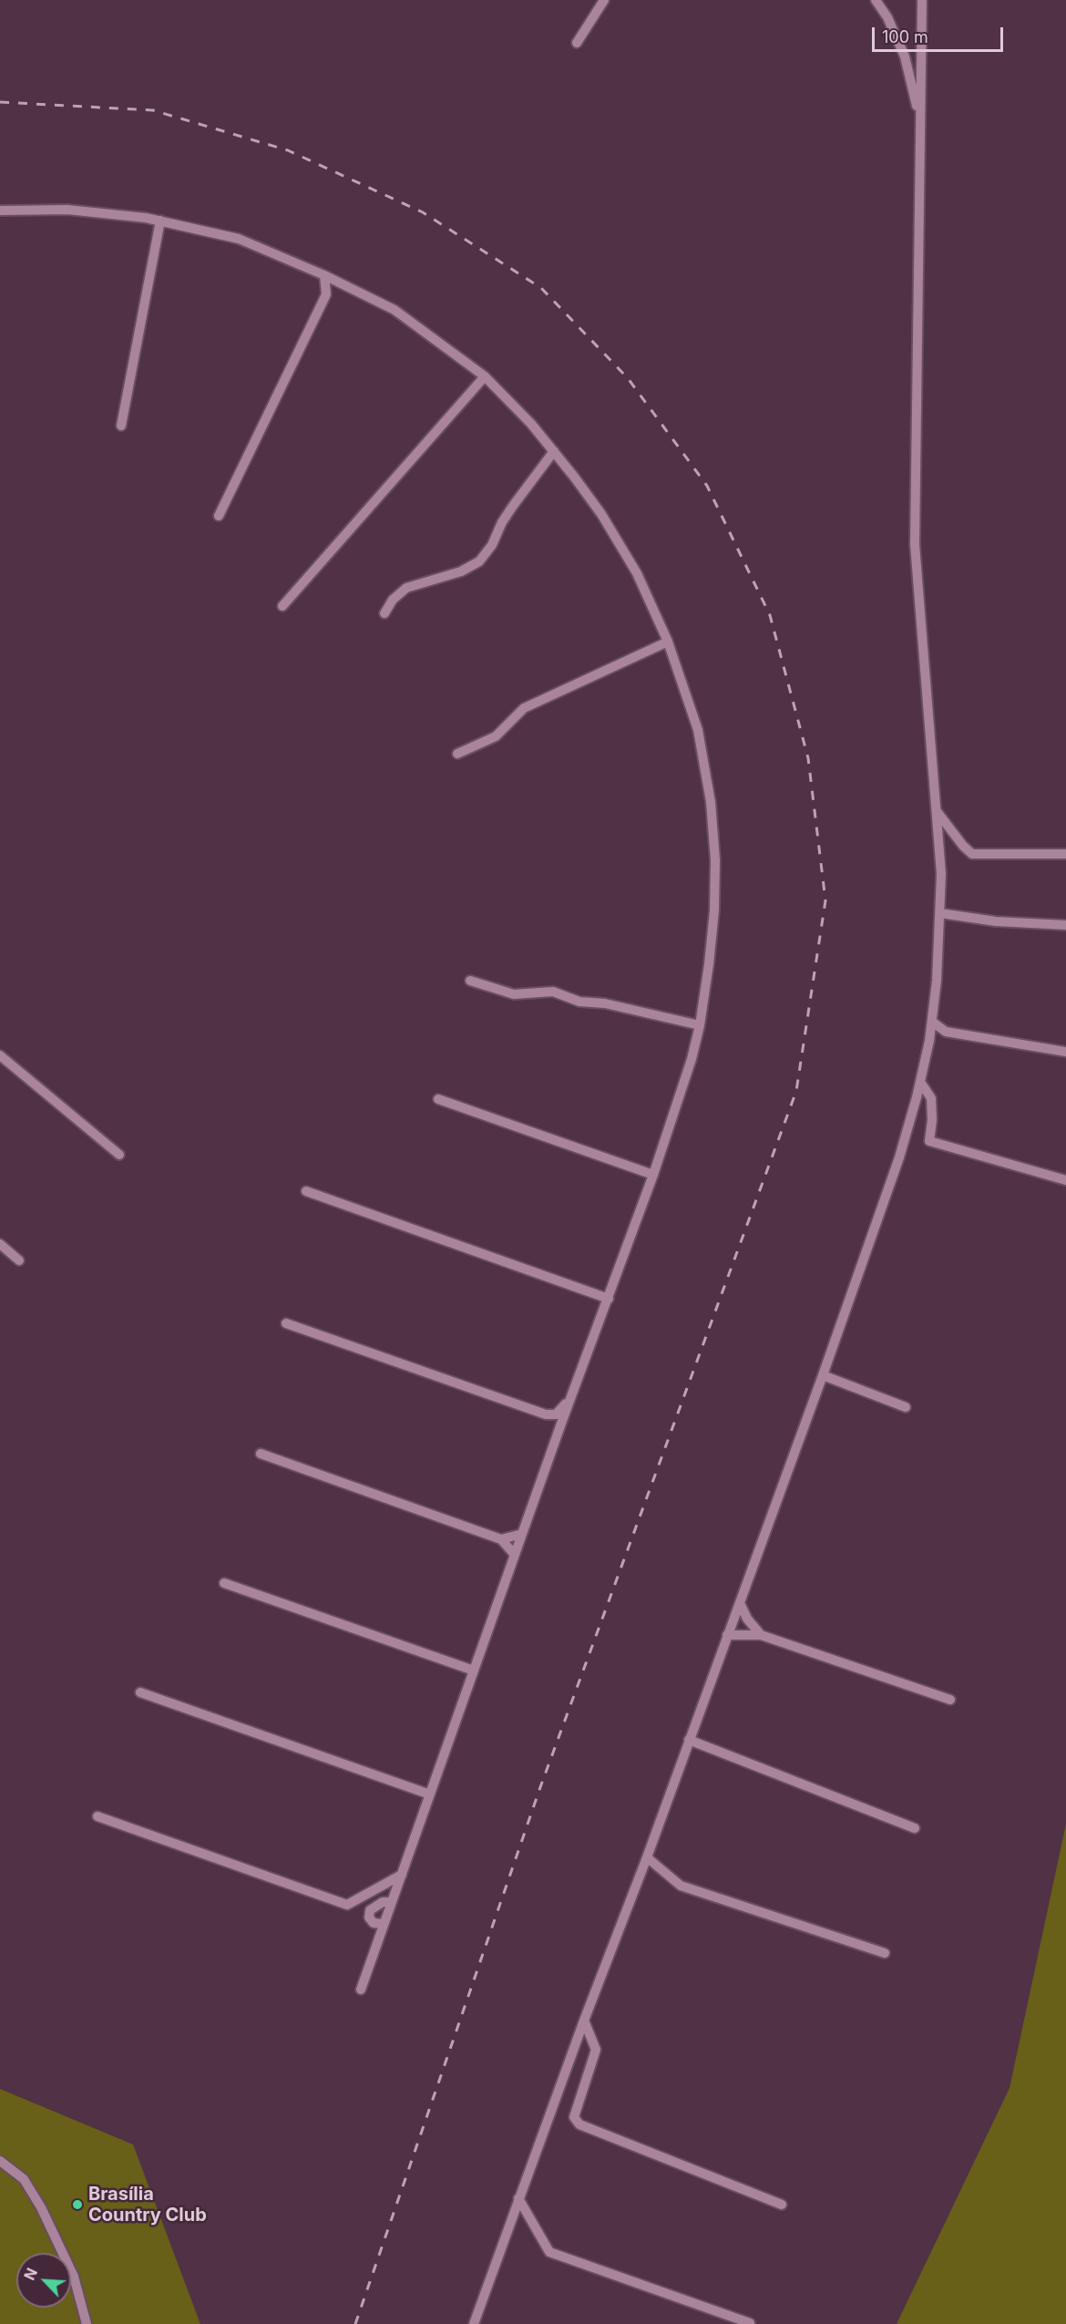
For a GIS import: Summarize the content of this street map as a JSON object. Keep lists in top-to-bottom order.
{
  "places": ["Brasília Country Club"],
  "scale_bar": "100 m",
  "north": "top left"
}
